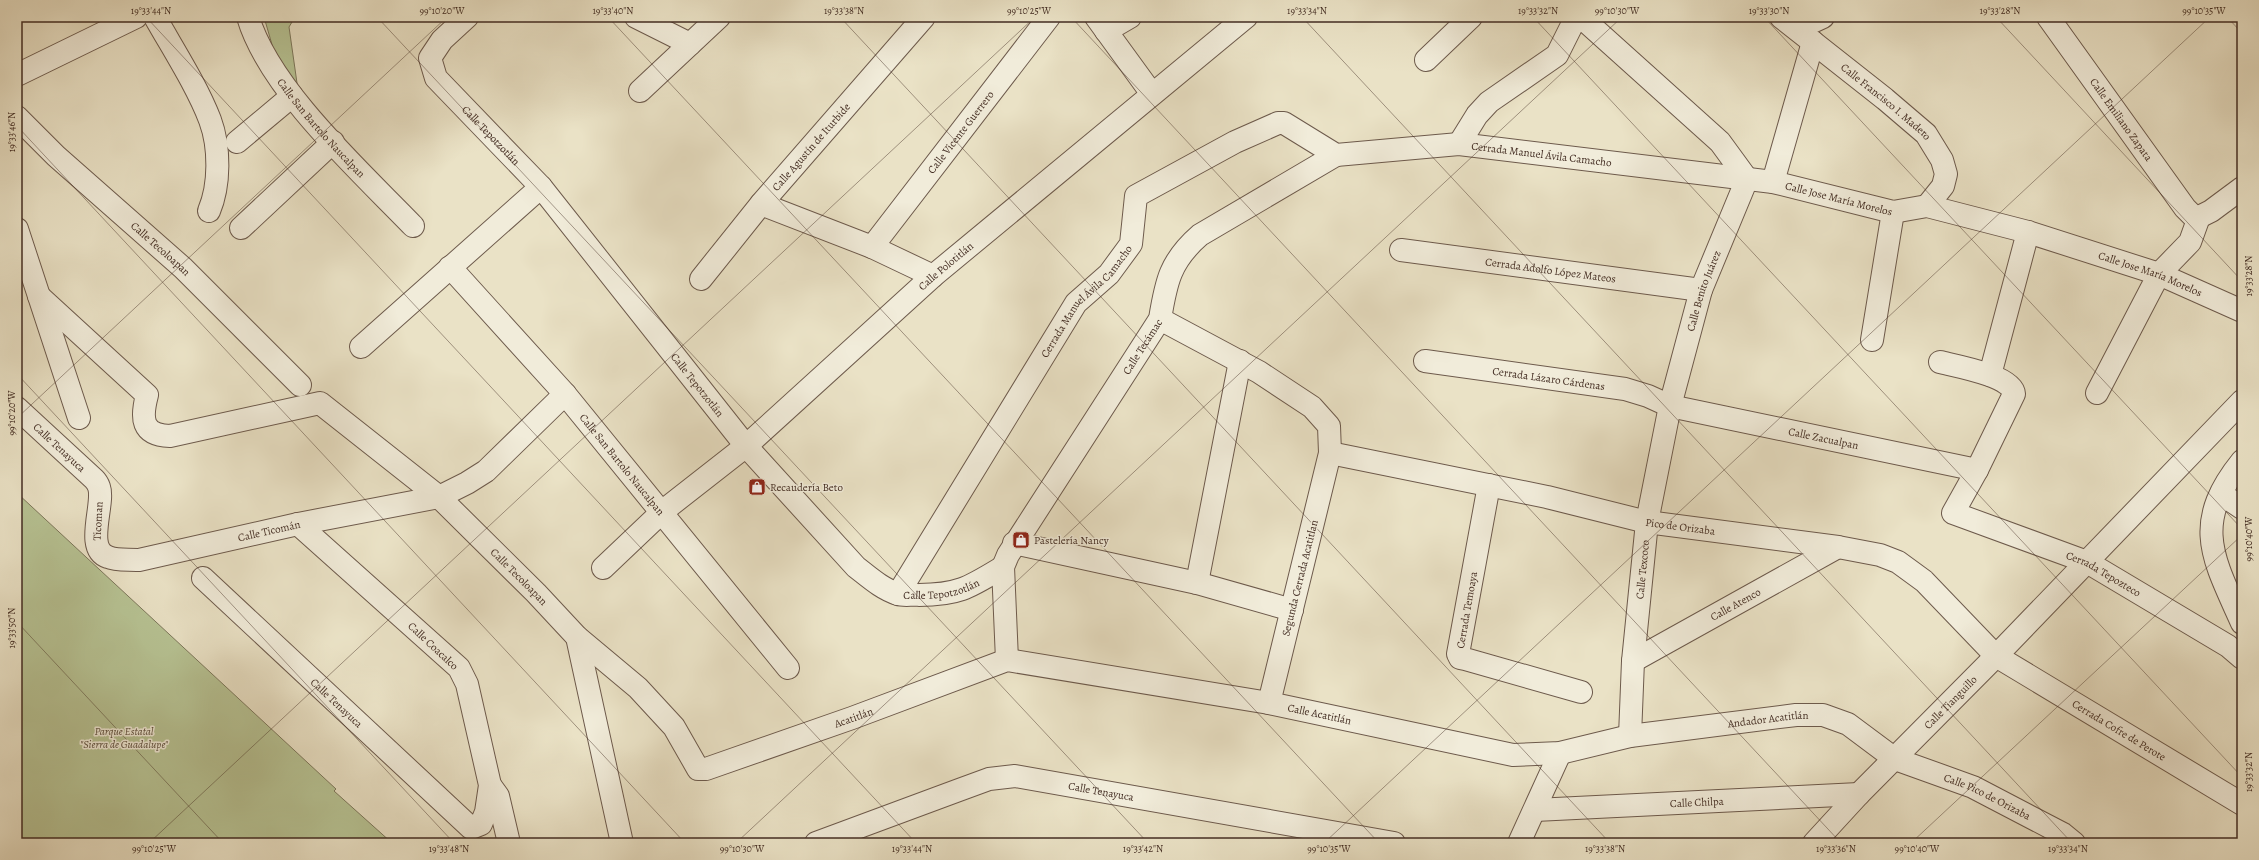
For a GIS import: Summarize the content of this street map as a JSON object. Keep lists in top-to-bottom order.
{
  "streets": {
    "street": [
      "Calle Francisco I. Madero",
      "Calle Emiliano Zapata",
      "Calle San Bartolo Naucalpan",
      "Calle Vicente Guerrero",
      "Calle Tepotzotlán",
      "Calle Agustín de Iturbide",
      "Cerrada Manuel Ávila Camacho",
      "Calle Jose María Morelos",
      "Calle Tecoloapan",
      "Calle Polotitlán",
      "Cerrada Adolfo López Mateos",
      "Calle Benito Juárez",
      "Calle Tecámac",
      "Cerrada Lázaro Cárdenas",
      "Calle Zacualpan",
      "Calle Tenayuca",
      "Ticoman",
      "Pico de Orizaba",
      "Calle Ticomán",
      "Calle Texcoco",
      "Cerrada Tepozteco",
      "Segunda Cerrada Acatitlan",
      "Calle Atenco",
      "Cerrada Temoaya",
      "Calle Coacalco",
      "Calle Tianguillo",
      "Calle Acatitlán",
      "Acatitlán",
      "Andador Acatitlán",
      "Cerrada Cofre de Perote",
      "Calle Pico de Orizaba",
      "Calle Chilpa"
    ]
  },
  "crossings": [
    ["Calle Francisco I. Madero", "Calle Jose María Morelos"],
    ["Calle San Bartolo Naucalpan", "Calle Polotitlán"],
    ["Calle San Bartolo Naucalpan", "Calle Ticomán"],
    ["Calle Tepotzotlán", "Cerrada Manuel Ávila Camacho"],
    ["Calle Tepotzotlán", "Calle Polotitlán"],
    ["Calle Tepotzotlán", "Calle Tecámac"],
    ["Cerrada Manuel Ávila Camacho", "Calle Jose María Morelos"],
    ["Cerrada Manuel Ávila Camacho", "Calle Benito Juárez"],
    ["Cerrada Manuel Ávila Camacho", "Calle Tecámac"],
    ["Calle Jose María Morelos", "Calle Benito Juárez"],
    ["Calle Tecoloapan", "Calle Ticomán"],
    ["Calle Tecoloapan", "Acatitlán"],
    ["Cerrada Adolfo López Mateos", "Calle Benito Juárez"],
    ["Calle Benito Juárez", "Cerrada Lázaro Cárdenas"],
    ["Calle Benito Juárez", "Calle Zacualpan"],
    ["Calle Benito Juárez", "Calle Texcoco"],
    ["Calle Tecámac", "Pico de Orizaba"],
    ["Calle Tecámac", "Segunda Cerrada Acatitlan"],
    ["Cerrada Lázaro Cárdenas", "Calle Zacualpan"],
    ["Cerrada Lázaro Cárdenas", "Calle Texcoco"],
    ["Calle Zacualpan", "Calle Texcoco"],
    ["Calle Zacualpan", "Cerrada Tepozteco"],
    ["Calle Tenayuca", "Ticoman"],
    ["Calle Tenayuca", "Calle Coacalco"],
    ["Ticoman", "Calle Ticomán"],
    ["Pico de Orizaba", "Calle Texcoco"],
    ["Pico de Orizaba", "Segunda Cerrada Acatitlan"],
    ["Pico de Orizaba", "Calle Atenco"],
    ["Pico de Orizaba", "Cerrada Temoaya"],
    ["Pico de Orizaba", "Calle Tianguillo"],
    ["Pico de Orizaba", "Cerrada Cofre de Perote"],
    ["Calle Ticomán", "Calle Coacalco"],
    ["Calle Texcoco", "Calle Atenco"],
    ["Calle Texcoco", "Calle Acatitlán"],
    ["Calle Texcoco", "Andador Acatitlán"],
    ["Cerrada Tepozteco", "Calle Tianguillo"],
    ["Segunda Cerrada Acatitlan", "Calle Acatitlán"],
    ["Calle Tianguillo", "Andador Acatitlán"],
    ["Calle Tianguillo", "Cerrada Cofre de Perote"],
    ["Calle Tianguillo", "Calle Pico de Orizaba"],
    ["Calle Tianguillo", "Calle Chilpa"],
    ["Calle Acatitlán", "Acatitlán"],
    ["Calle Acatitlán", "Andador Acatitlán"],
    ["Andador Acatitlán", "Calle Pico de Orizaba"]
  ],
  "parks": ["Parque Estatal \"Sierra de Guadalupe\""],
  "places": {
    "shop": ["Recaudería Beto", "Pastelería Nancy"]
  },
  "coordinates": [
    "19°33'44\"N",
    "99°10'20\"W",
    "19°33'40\"N",
    "19°33'38\"N",
    "99°10'25\"W",
    "19°33'34\"N",
    "19°33'32\"N",
    "99°10'30\"W",
    "19°33'30\"N",
    "19°33'28\"N",
    "99°10'35\"W",
    "19°33'46\"N",
    "99°10'40\"W",
    "19°33'50\"N",
    "19°33'48\"N",
    "19°33'42\"N",
    "19°33'36\"N"
  ]
}
